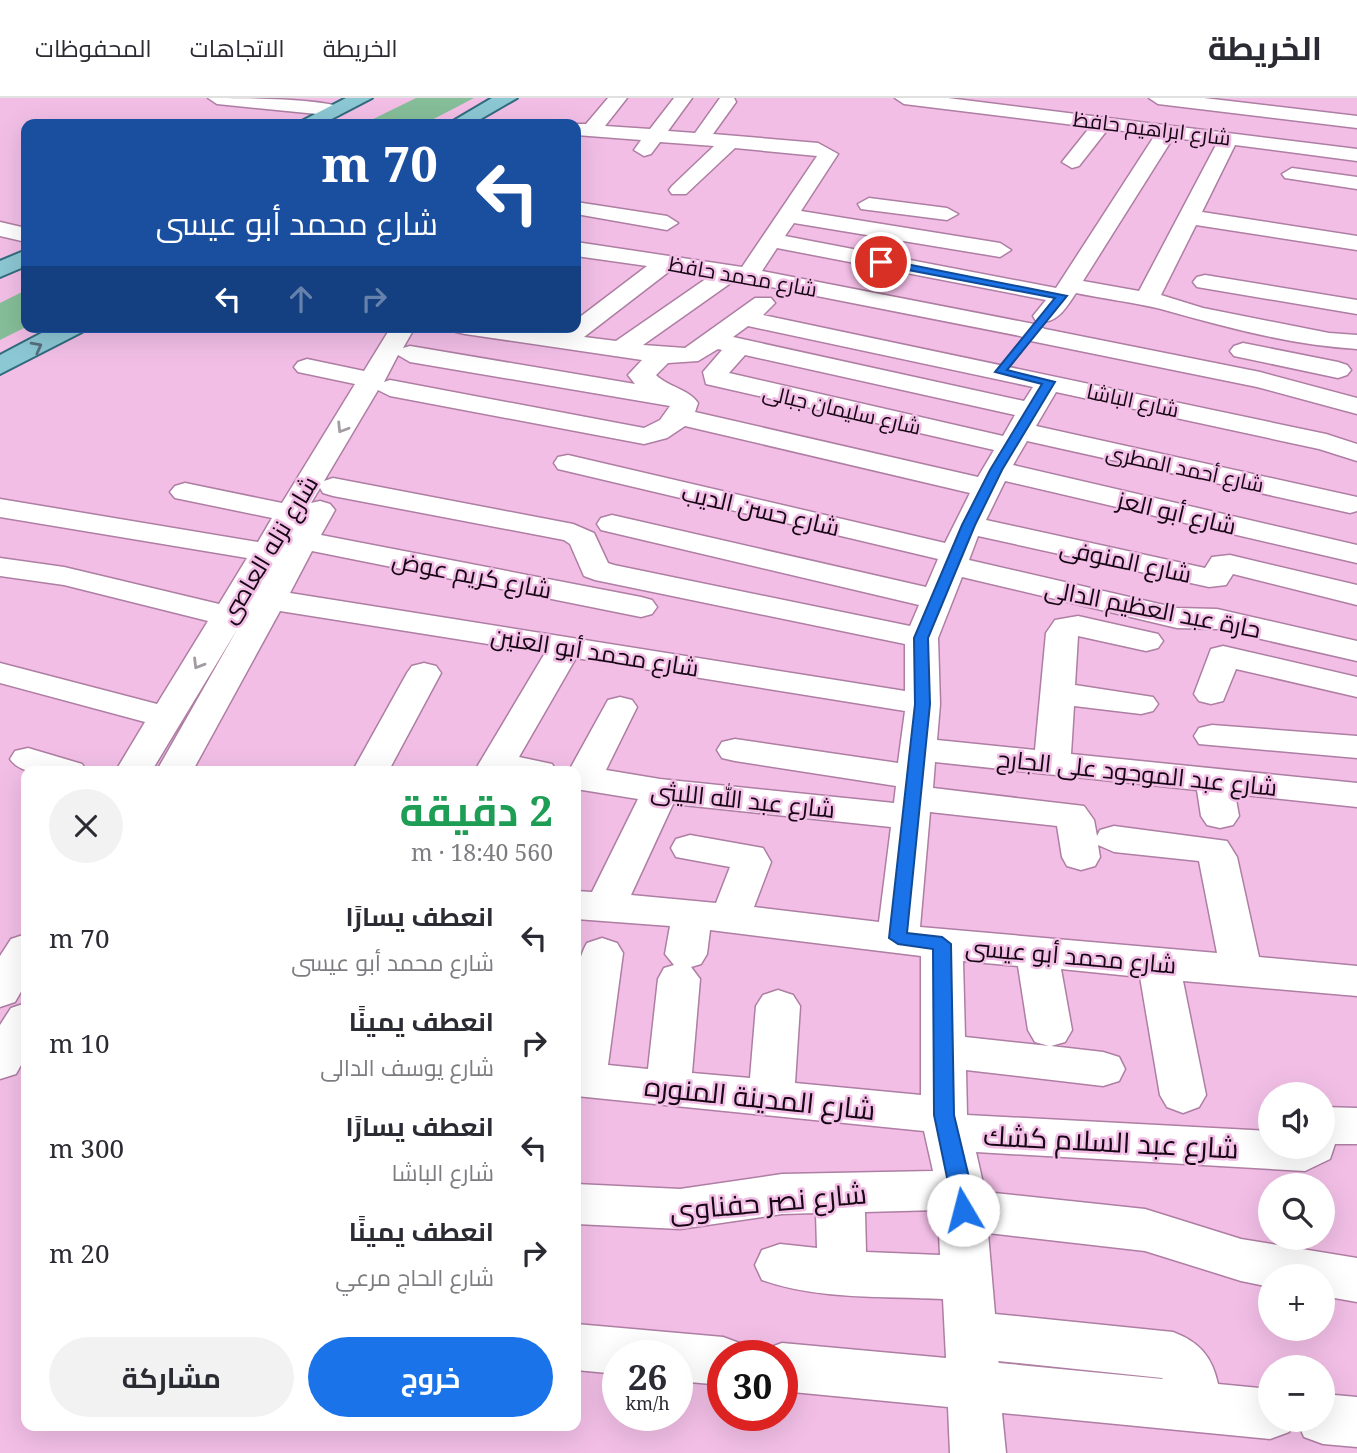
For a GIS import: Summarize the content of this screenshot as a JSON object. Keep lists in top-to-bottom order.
{
  "streets": {
    "street": [
      "شارع ابراهيم حافظ",
      "شارع محمد حافظ",
      "شارع الباشا",
      "شارع سليمان جبالى",
      "شارع أحمد المطرى",
      "شارع حسن الديب",
      "شارع أبو العز",
      "شارع نزله العاصى",
      "شارع المنوفى",
      "شارع كريم عوض",
      "حارة عبد العظيم الدالى",
      "شارع محمد أبو العنين",
      "شارع عبد الموجود على الجارح",
      "شارع عبد الله الليثى",
      "شارع محمد أبو عيسى",
      "شارع المدينة المنوره",
      "شارع عبد السلام كشك",
      "شارع نصر حفناوى"
    ]
  },
  "crossings": [
    ["شارع محمد حافظ", "شارع الباشا"],
    ["شارع سليمان جبالى", "شارع أحمد المطرى"],
    ["شارع سليمان جبالى", "شارع أبو العز"],
    ["شارع أحمد المطرى", "شارع أبو العز"],
    ["شارع حسن الديب", "شارع المنوفى"],
    ["شارع حسن الديب", "حارة عبد العظيم الدالى"],
    ["شارع نزله العاصى", "شارع كريم عوض"],
    ["شارع نزله العاصى", "شارع محمد أبو العنين"],
    ["شارع المنوفى", "حارة عبد العظيم الدالى"],
    ["شارع عبد الموجود على الجارح", "شارع عبد الله الليثى"],
    ["شارع المدينة المنوره", "شارع عبد السلام كشك"]
  ],
  "page": {
    "header": "الخريطة",
    "nav": ["الخريطة", "الاتجاهات", "المحفوظات"],
    "turn": ["70 m", "شارع محمد أبو عيسى"],
    "heading": ["2 دقيقة", "560 m · 18:40"],
    "list": [
      {
        "name": "انعطف يسارًا",
        "note": "شارع محمد أبو عيسى",
        "value": "70 m"
      },
      {
        "name": "انعطف يمينًا",
        "note": "شارع يوسف الدالى",
        "value": "10 m"
      },
      {
        "name": "انعطف يسارًا",
        "note": "شارع الباشا",
        "value": "300 m"
      },
      {
        "name": "انعطف يمينًا",
        "note": "شارع الحاج مرعي",
        "value": "20 m"
      }
    ],
    "map_buttons": ["+", "−"],
    "buttons": ["خروج", "مشاركة"],
    "speed": "26 km/h",
    "limit": "30"
  }
}
